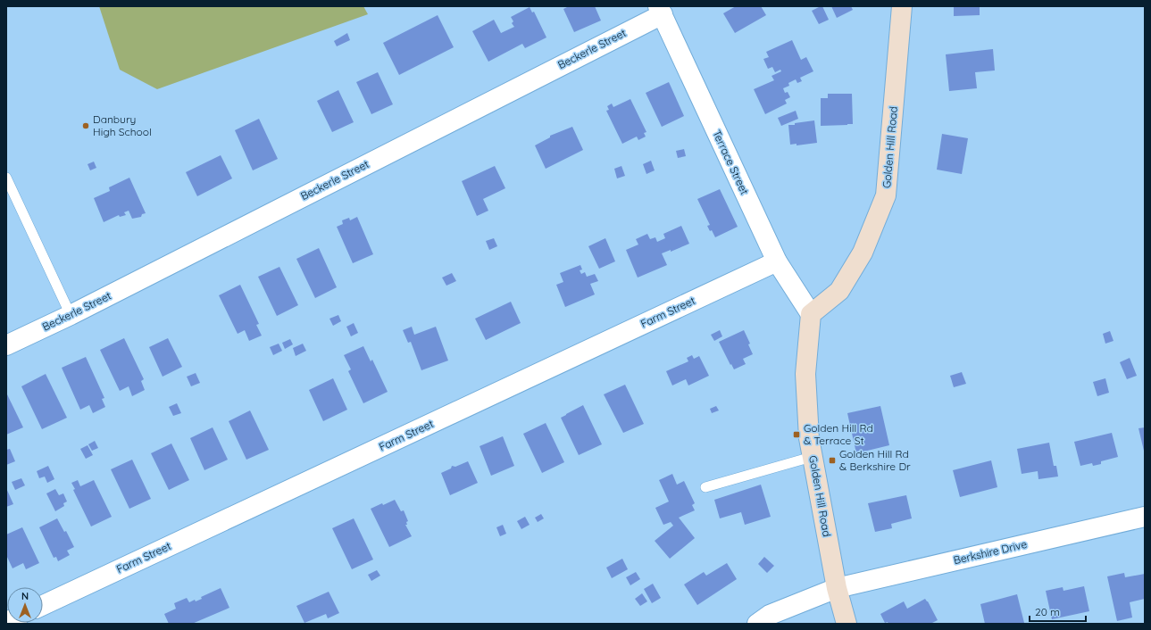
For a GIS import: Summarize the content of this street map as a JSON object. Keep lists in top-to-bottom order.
{
  "streets": {
    "street": [
      "Beckerle Street",
      "Golden Hill Road",
      "Terrace Street",
      "Farm Street",
      "Berkshire Drive"
    ]
  },
  "crossings": [
    ["Beckerle Street", "Terrace Street"],
    ["Golden Hill Road", "Terrace Street"],
    ["Golden Hill Road", "Berkshire Drive"],
    ["Terrace Street", "Farm Street"]
  ],
  "places": {
    "other": ["Danbury High School"],
    "transit": ["Golden Hill Rd & Terrace St", "Golden Hill Rd & Berkshire Dr"]
  },
  "scale_bar": "20 m",
  "north": "top"
}
